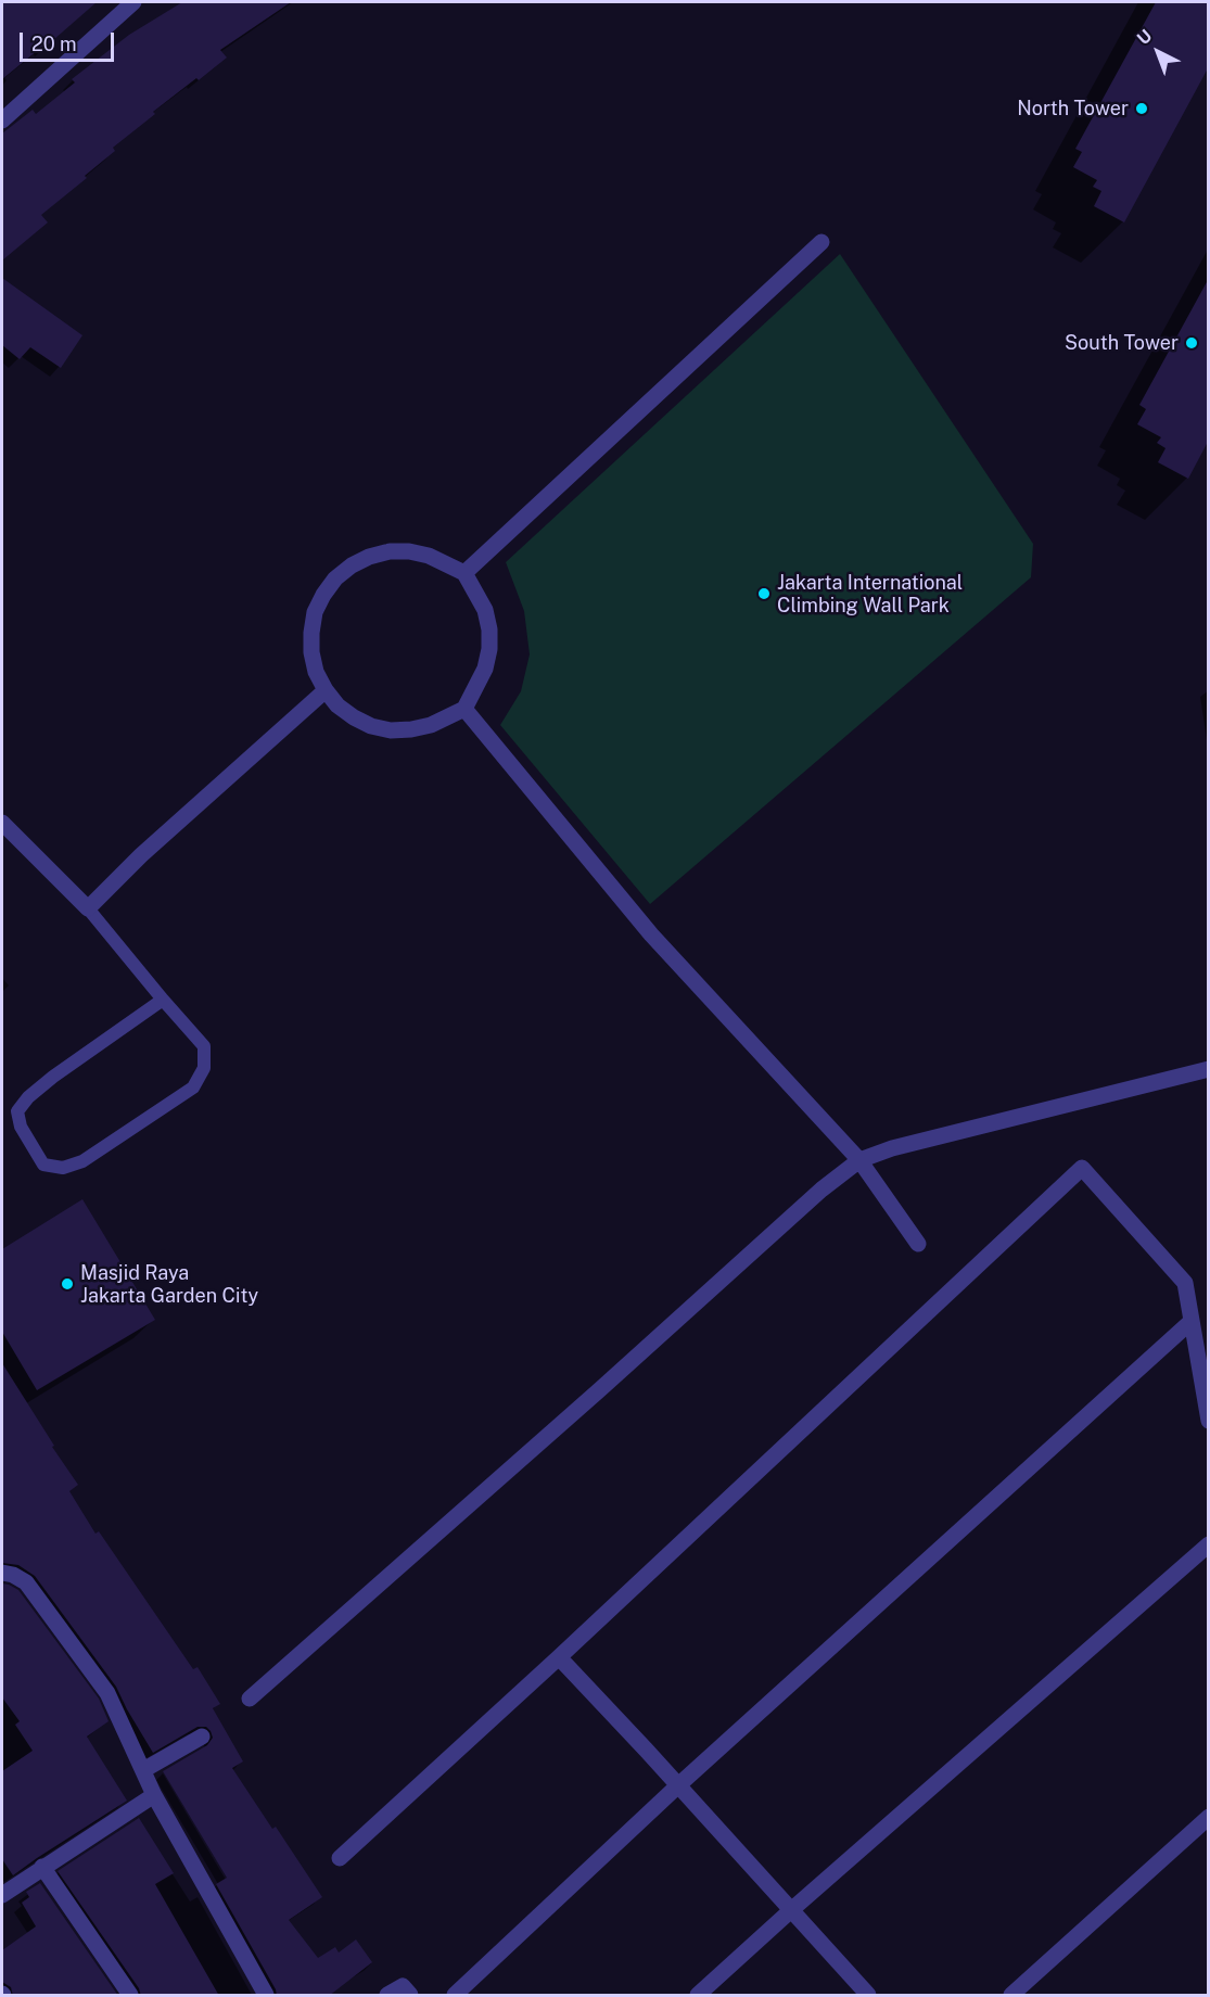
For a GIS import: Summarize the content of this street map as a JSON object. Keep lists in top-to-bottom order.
{
  "places": [
    "North Tower",
    "South Tower",
    "Jakarta International Climbing Wall Park",
    "Masjid Raya Jakarta Garden City"
  ],
  "scale_bar": "20 m",
  "north": "top left"
}
